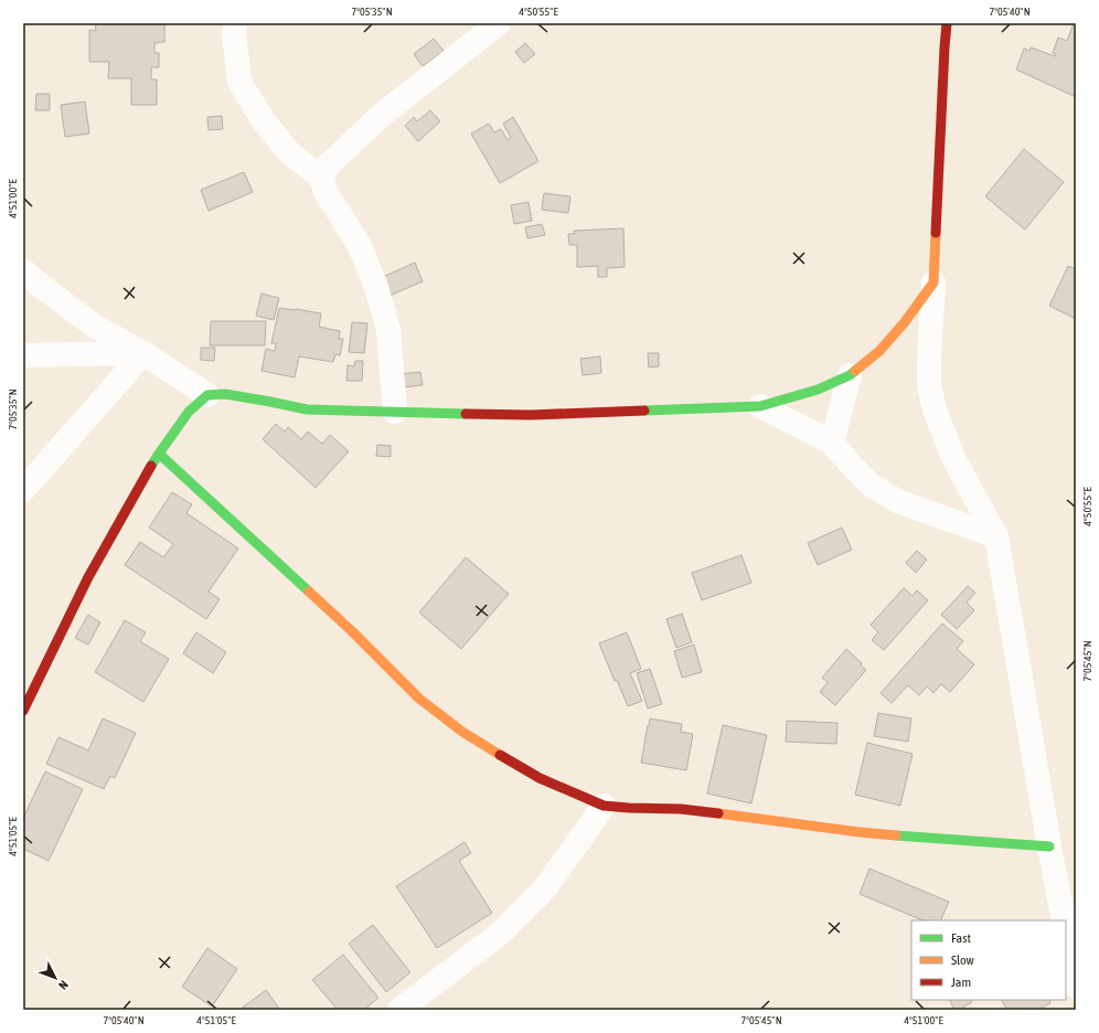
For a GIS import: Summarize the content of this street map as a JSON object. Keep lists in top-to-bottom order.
{
  "legend": ["Fast", "Slow", "Jam"],
  "north": "bottom right",
  "coordinates": [
    "7°05'35\"N",
    "4°50'55\"E",
    "7°05'40\"N",
    "4°51'00\"E",
    "7°05'45\"N",
    "4°51'05\"E"
  ]
}
